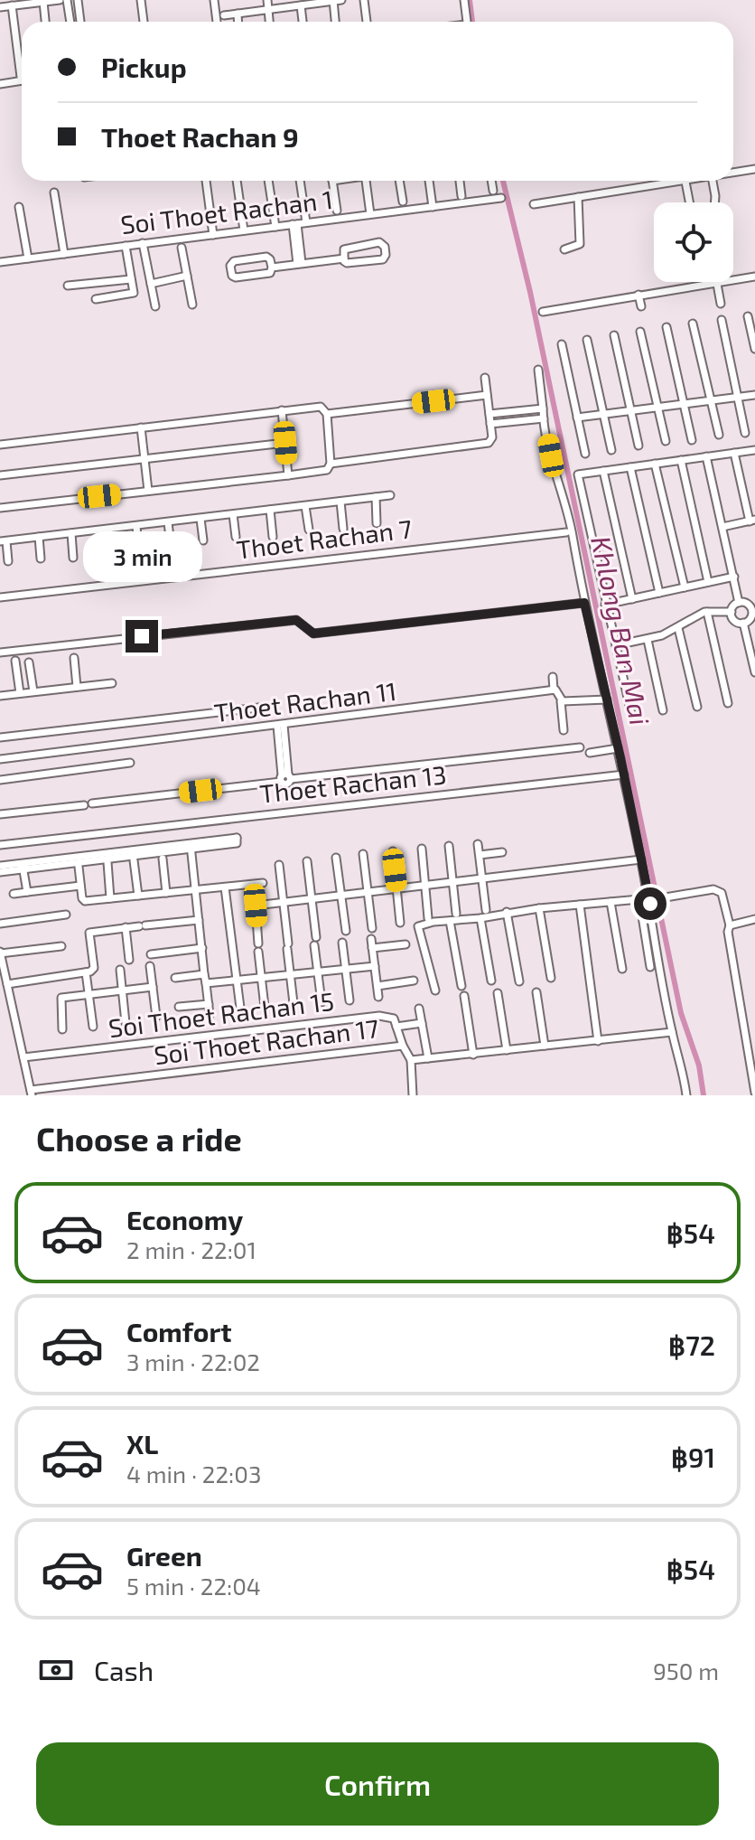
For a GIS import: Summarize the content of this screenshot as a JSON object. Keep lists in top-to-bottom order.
{
  "streets": {
    "street": [
      "Soi Thoet Rachan 1",
      "Thoet Rachan 7",
      "Thoet Rachan 11",
      "Thoet Rachan 13",
      "Soi Thoet Rachan 15",
      "Soi Thoet Rachan 17"
    ]
  },
  "water": ["Khlong Ban Mai"],
  "page": {
    "banner": ["Pickup", "Thoet Rachan 9"],
    "bubble": "3 min",
    "heading": "Choose a ride",
    "list": [
      {
        "name": "Economy",
        "note": "2 min · 22:01",
        "value": "฿54"
      },
      {
        "name": "Comfort",
        "note": "3 min · 22:02",
        "value": "฿72"
      },
      {
        "name": "XL",
        "note": "4 min · 22:03",
        "value": "฿91"
      },
      {
        "name": "Green",
        "note": "5 min · 22:04",
        "value": "฿54"
      }
    ],
    "pay": ["Cash", "950 m"],
    "buttons": "Confirm"
  }
}
